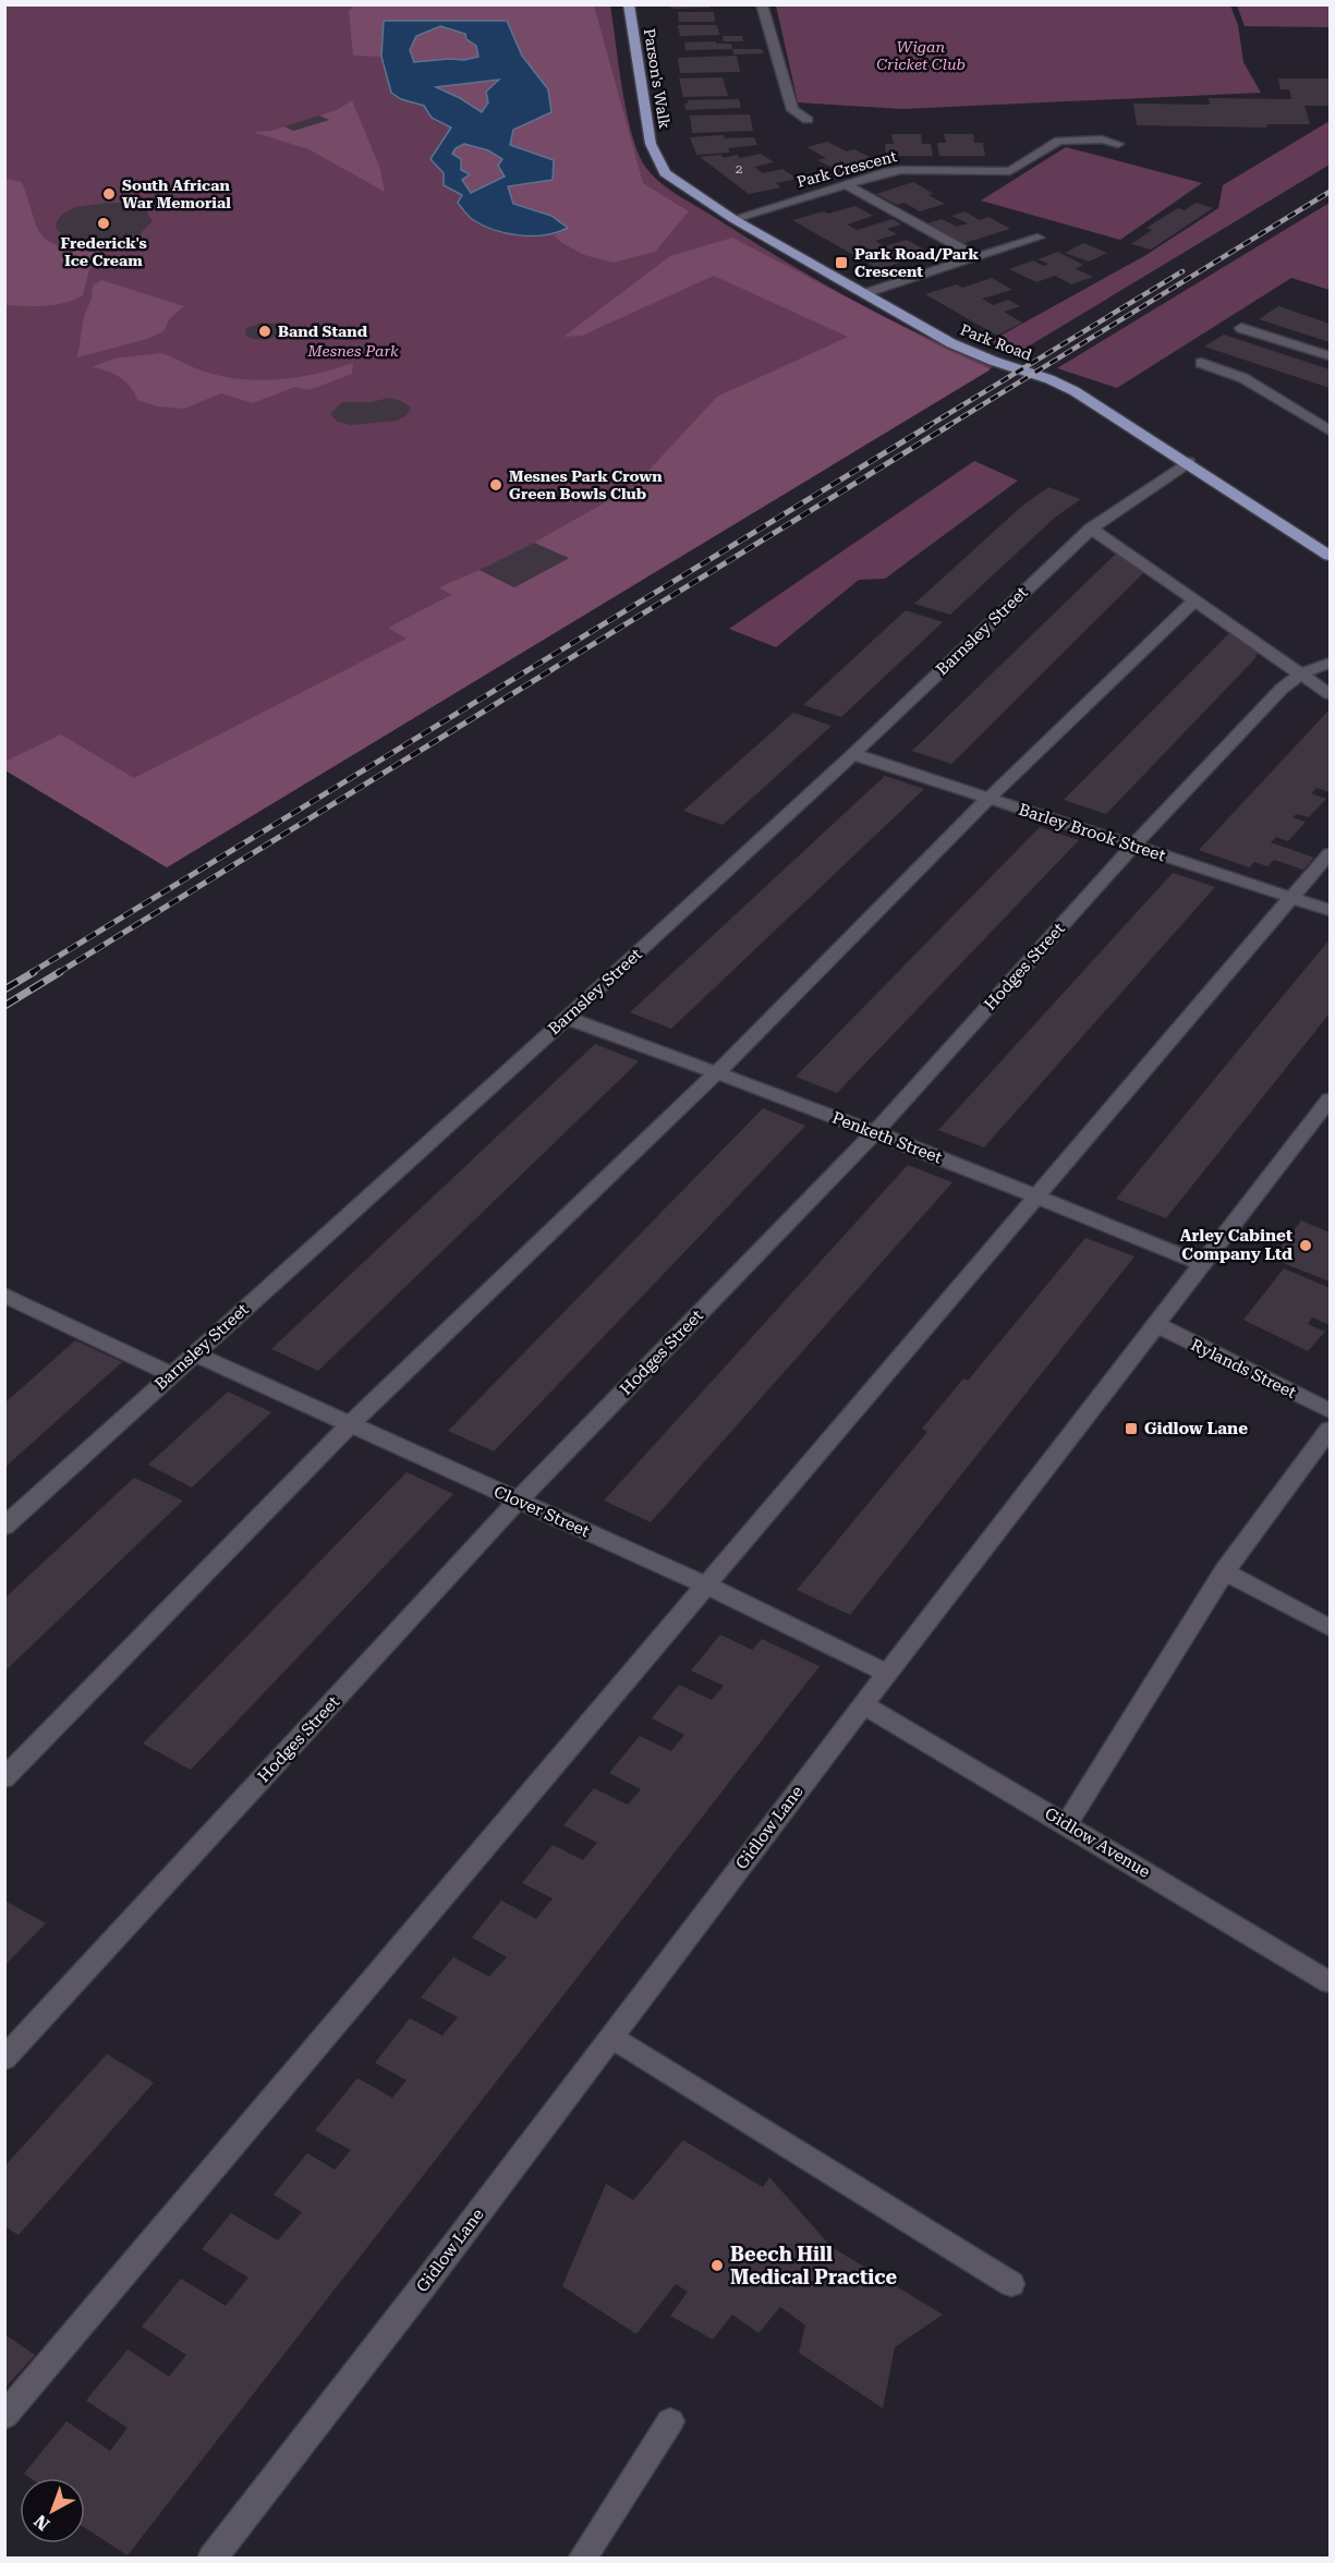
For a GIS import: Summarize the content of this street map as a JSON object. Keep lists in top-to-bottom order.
{
  "streets": {
    "main road": ["Parson's Walk", "Park Road"],
    "street": [
      "Park Crescent",
      "Barnsley Street",
      "Barley Brook Street",
      "Hodges Street",
      "Penketh Street",
      "Rylands Street",
      "Clover Street",
      "Gidlow Lane",
      "Gidlow Avenue"
    ]
  },
  "crossings": [
    ["Parson's Walk", "Park Road"],
    ["Park Crescent", "Park Road"],
    ["Park Road", "Barnsley Street"],
    ["Barnsley Street", "Barley Brook Street"],
    ["Barnsley Street", "Penketh Street"],
    ["Barnsley Street", "Clover Street"],
    ["Barley Brook Street", "Hodges Street"],
    ["Hodges Street", "Penketh Street"],
    ["Hodges Street", "Clover Street"],
    ["Penketh Street", "Gidlow Lane"],
    ["Rylands Street", "Gidlow Lane"],
    ["Clover Street", "Gidlow Lane"],
    ["Gidlow Lane", "Gidlow Avenue"]
  ],
  "parks": ["Wigan Cricket Club", "Mesnes Park"],
  "places": {
    "other": [
      "South African War Memorial",
      "Frederick's Ice Cream",
      "Band Stand",
      "Mesnes Park Crown Green Bowls Club",
      "Arley Cabinet Company Ltd",
      "Beech Hill Medical Practice"
    ],
    "transit": ["Park Road/Park Crescent", "Gidlow Lane"]
  },
  "house_numbers": ["2"],
  "north": "bottom left"
}
